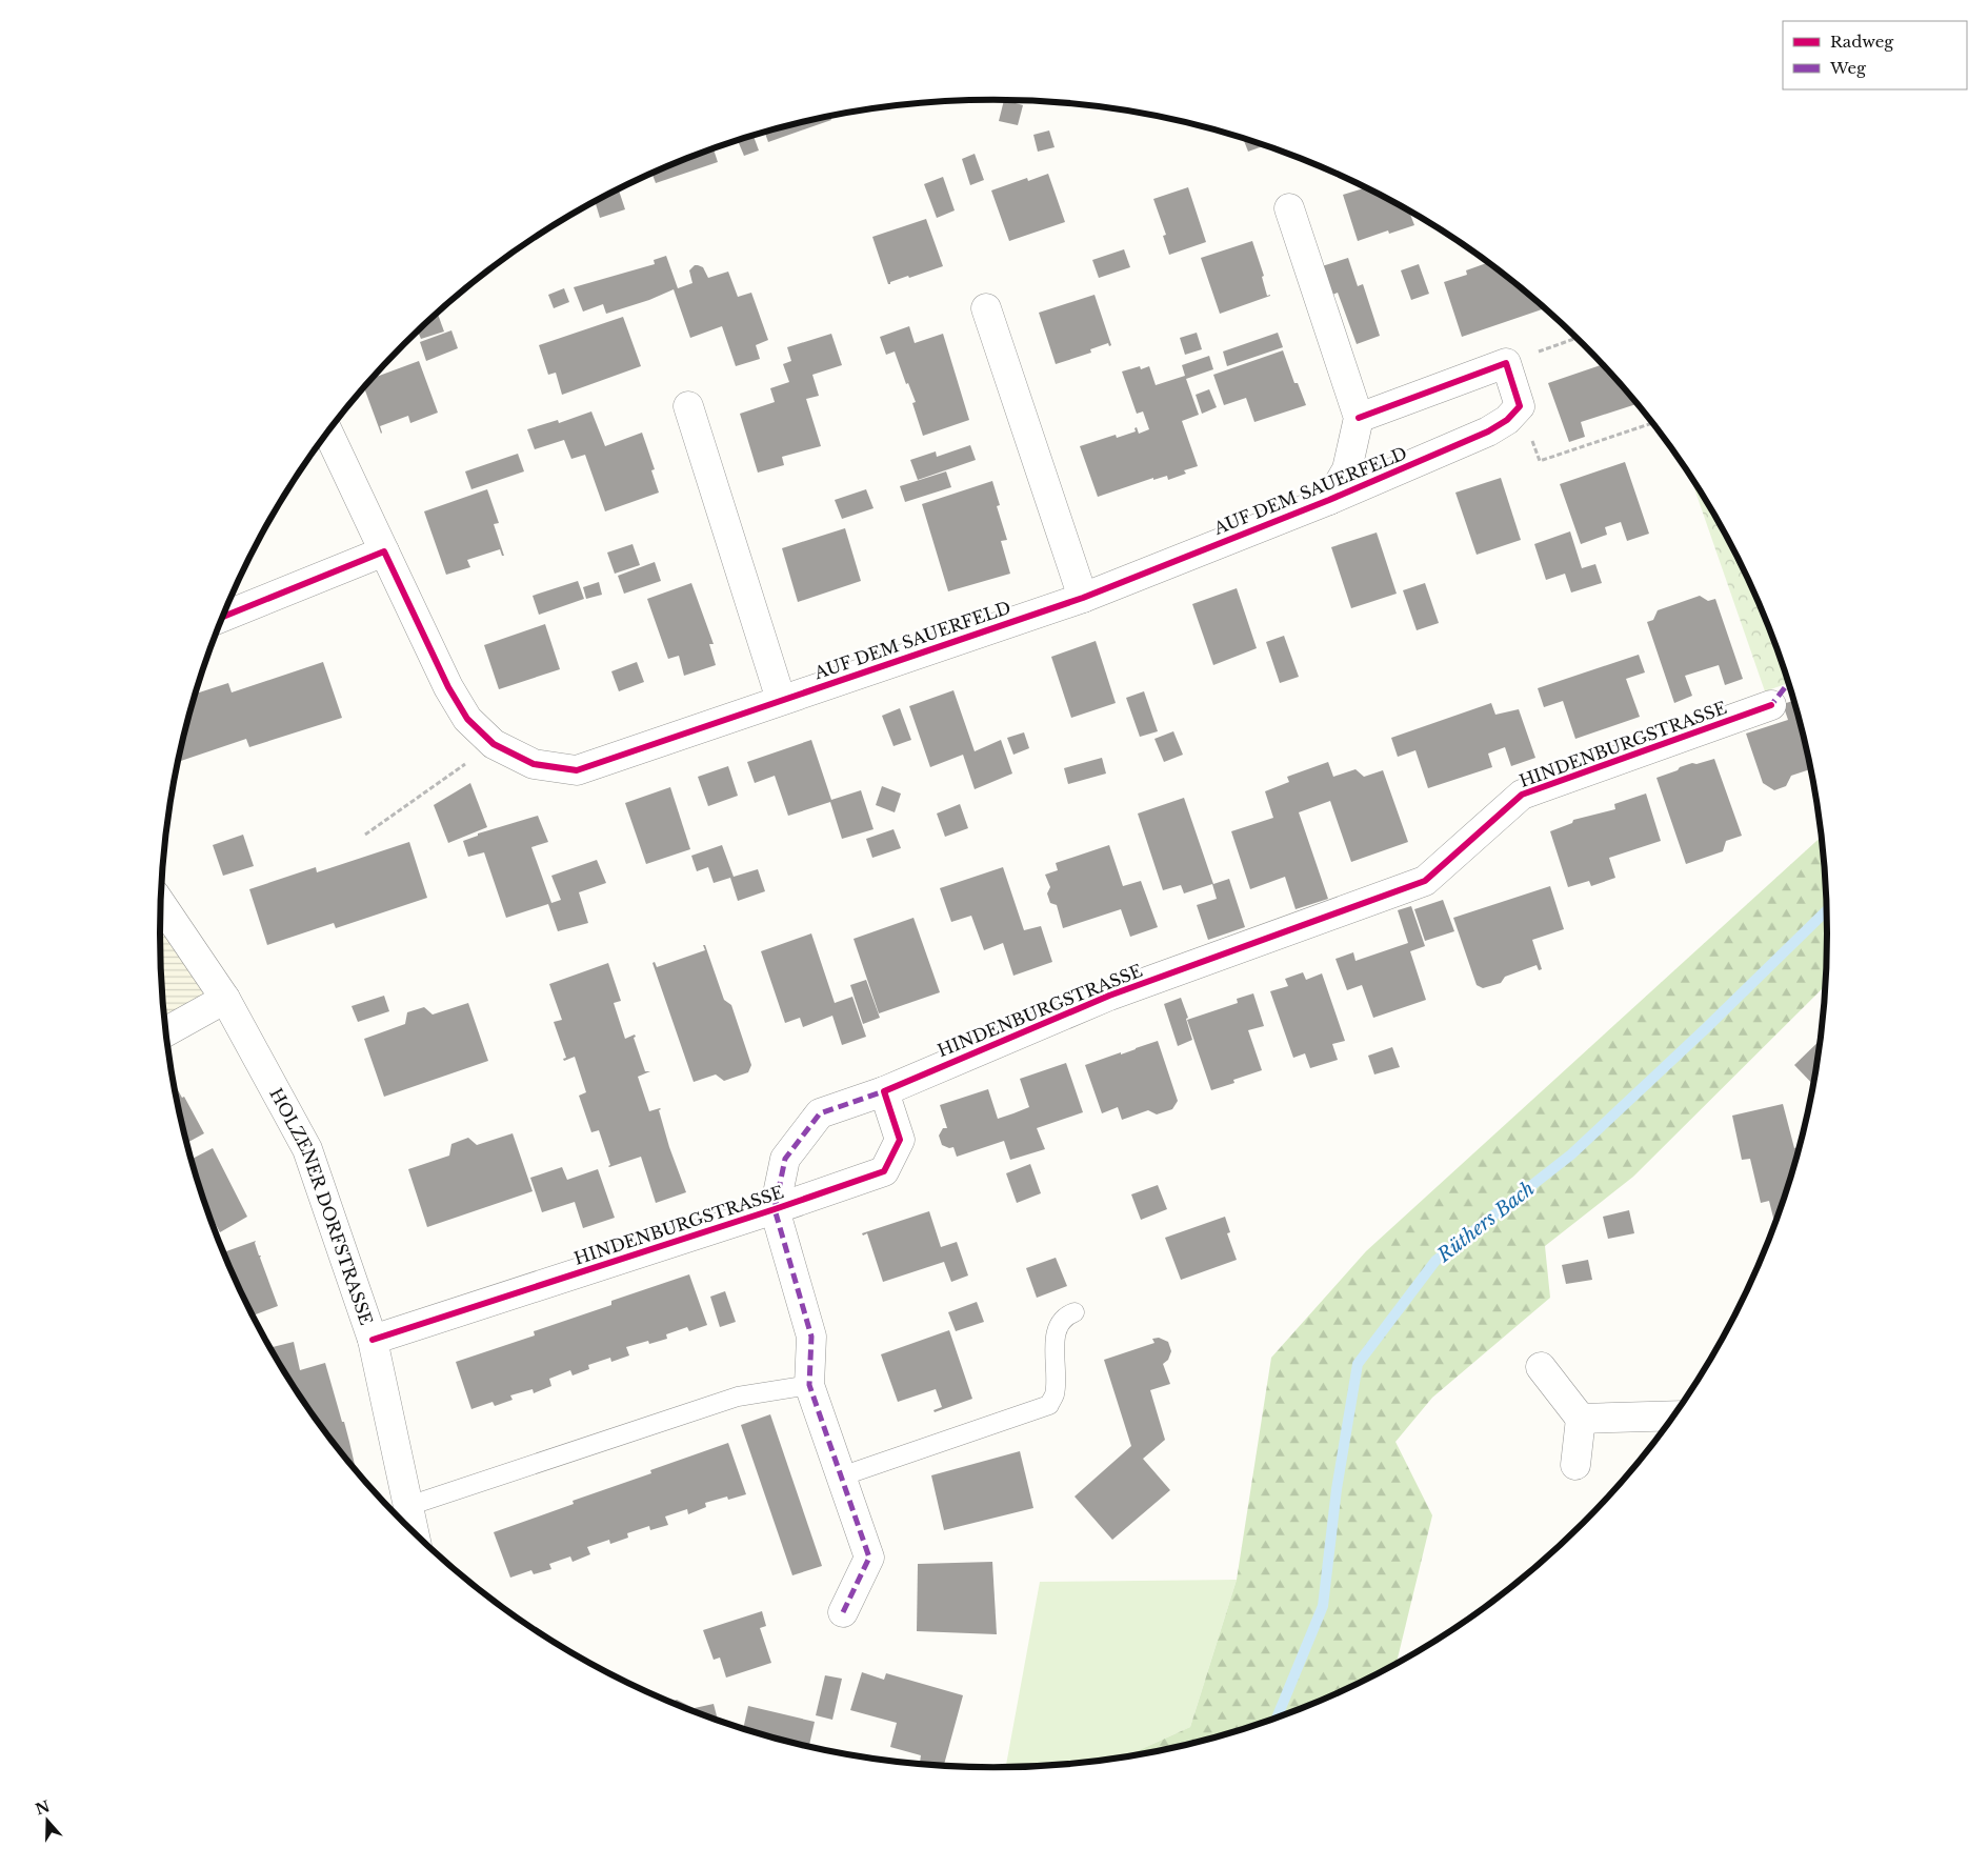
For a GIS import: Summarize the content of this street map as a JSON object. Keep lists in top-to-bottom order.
{
  "streets": {
    "street": ["AUF DEM SAUERFELD", "HINDENBURGSTRASSE", "HOLZENER DORFSTRASSE"]
  },
  "crossings": [
    ["HINDENBURGSTRASSE", "HOLZENER DORFSTRASSE"]
  ],
  "water": ["Rüthers Bach"],
  "legend": ["Radweg", "Weg"],
  "north": "top"
}
